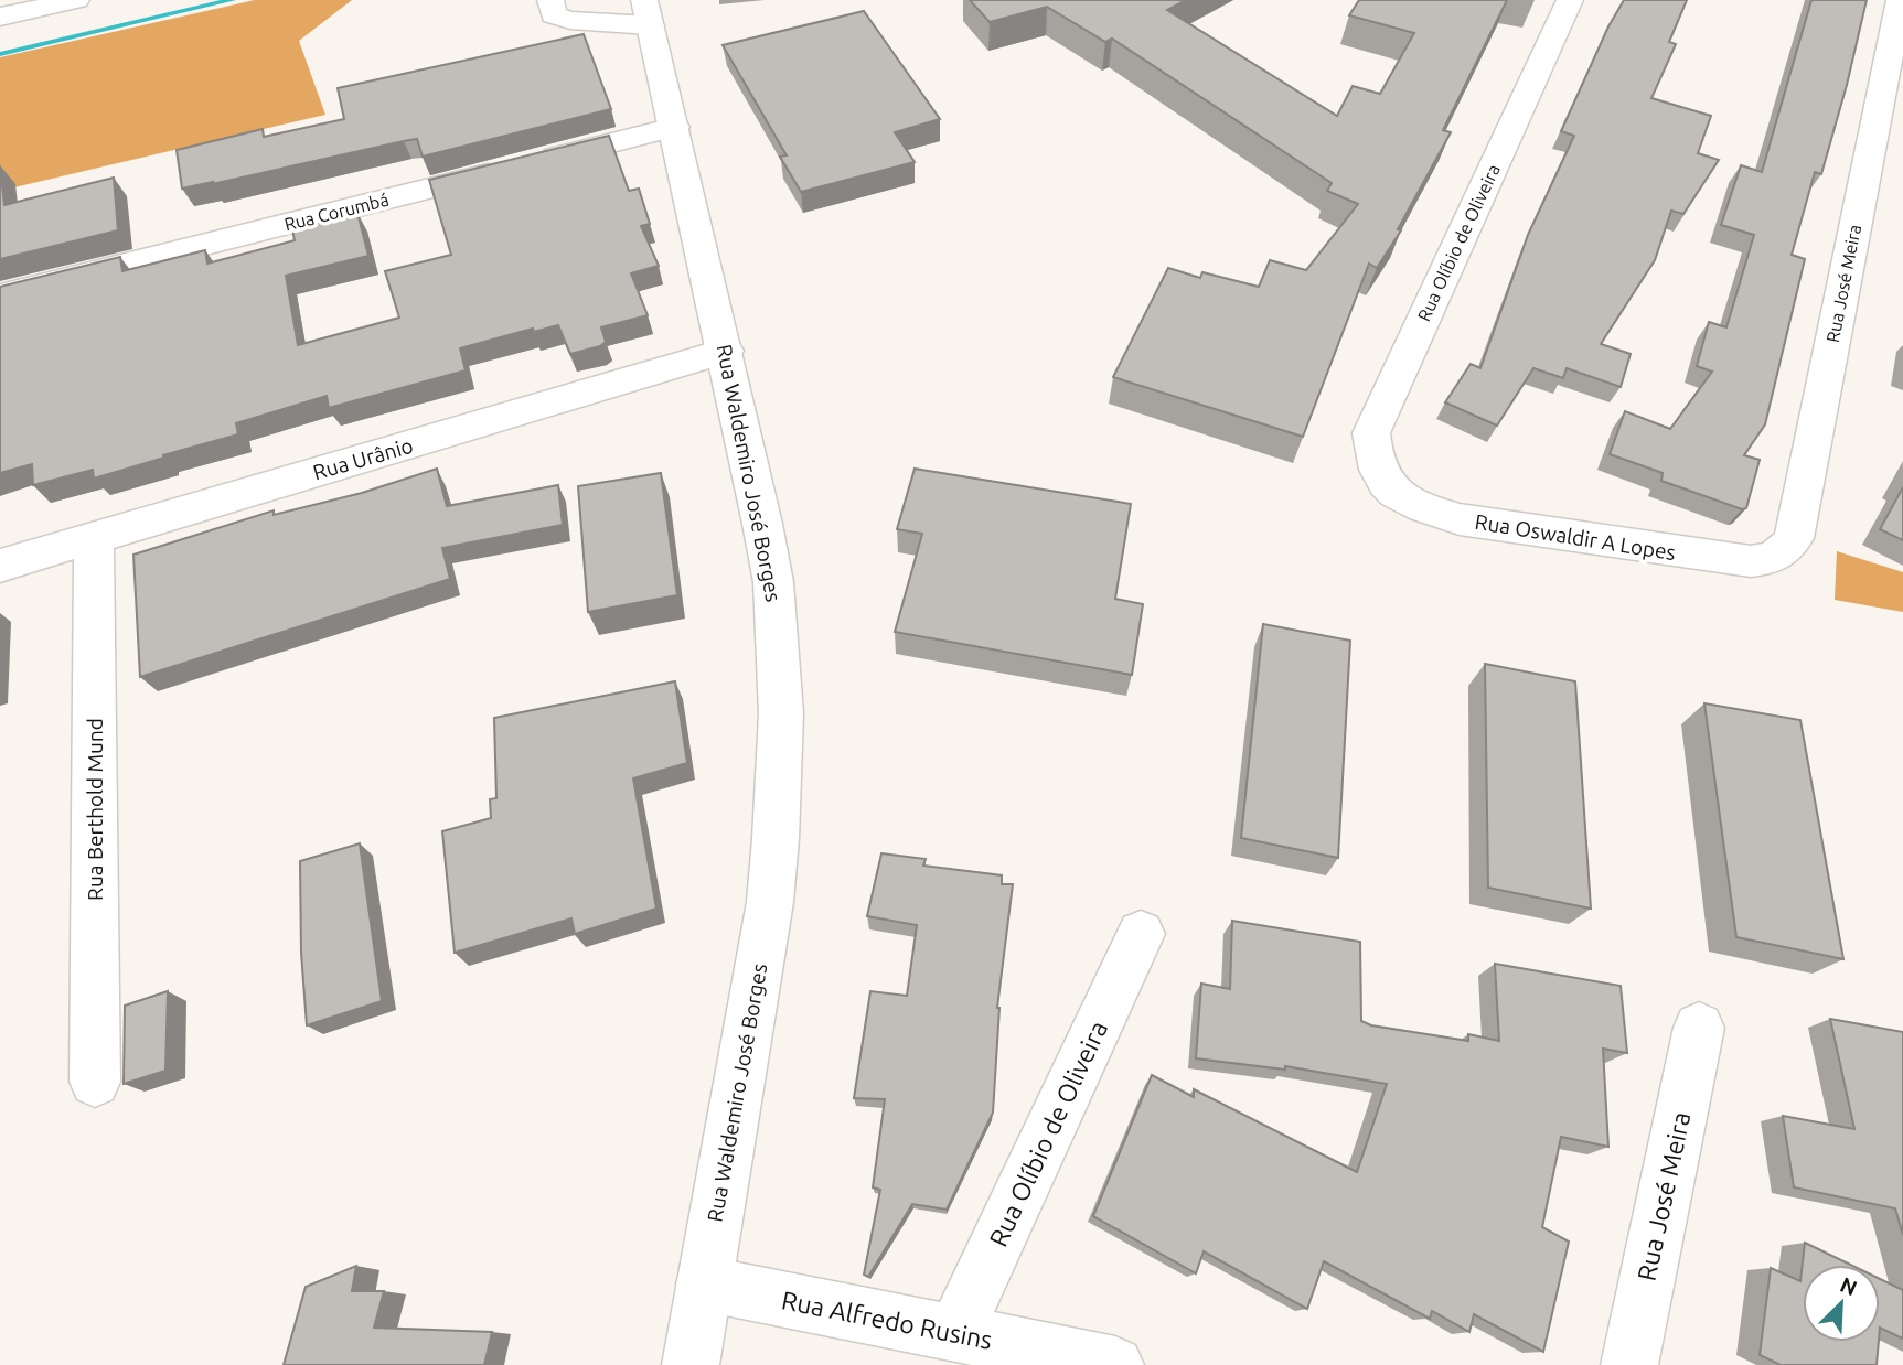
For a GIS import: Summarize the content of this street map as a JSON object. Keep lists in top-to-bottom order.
{
  "streets": {
    "street": [
      "Rua Corumbá",
      "Rua Olíbio de Oliveira",
      "Rua José Meira",
      "Rua Urânio",
      "Rua Waldemiro José Borges",
      "Rua Oswaldir A Lopes",
      "Rua Berthold Mund",
      "Rua Alfredo Rusins"
    ]
  },
  "crossings": [
    ["Rua Corumbá", "Rua Waldemiro José Borges"],
    ["Rua Olíbio de Oliveira", "Rua Oswaldir A Lopes"],
    ["Rua Olíbio de Oliveira", "Rua Alfredo Rusins"],
    ["Rua José Meira", "Rua Oswaldir A Lopes"],
    ["Rua Urânio", "Rua Waldemiro José Borges"],
    ["Rua Urânio", "Rua Berthold Mund"],
    ["Rua Waldemiro José Borges", "Rua Alfredo Rusins"]
  ],
  "north": "top right"
}
